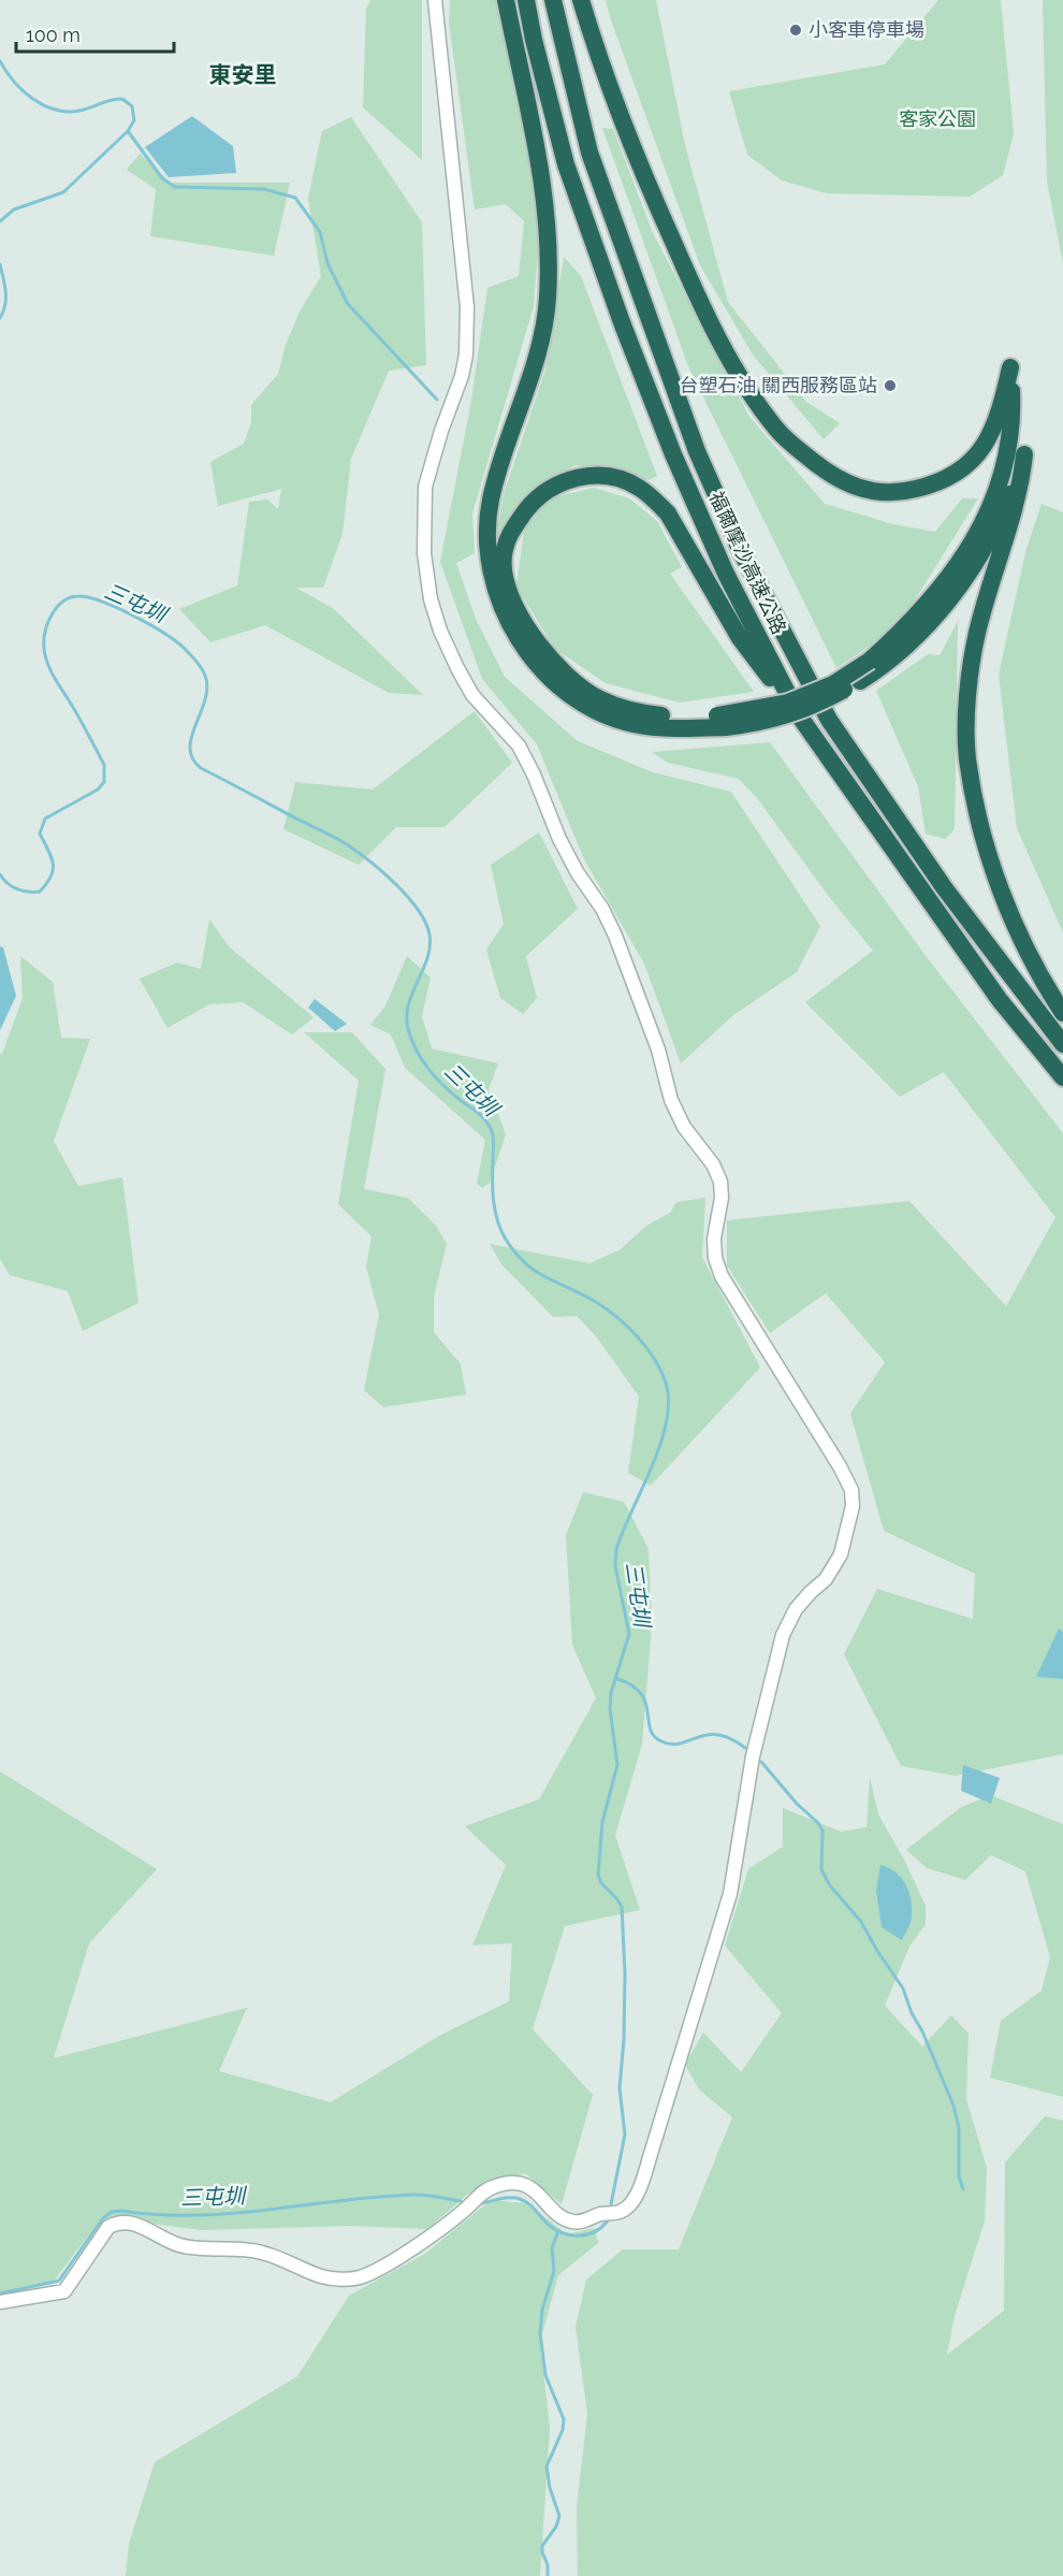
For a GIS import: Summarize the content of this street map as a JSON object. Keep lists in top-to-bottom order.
{
  "streets": {
    "highway": ["福爾摩沙高速公路"]
  },
  "districts": ["東安里"],
  "water": ["三屯圳"],
  "parks": ["客家公園"],
  "places": ["小客車停車場", "台塑石油 關西服務區站"],
  "scale_bar": "100 m"
}
